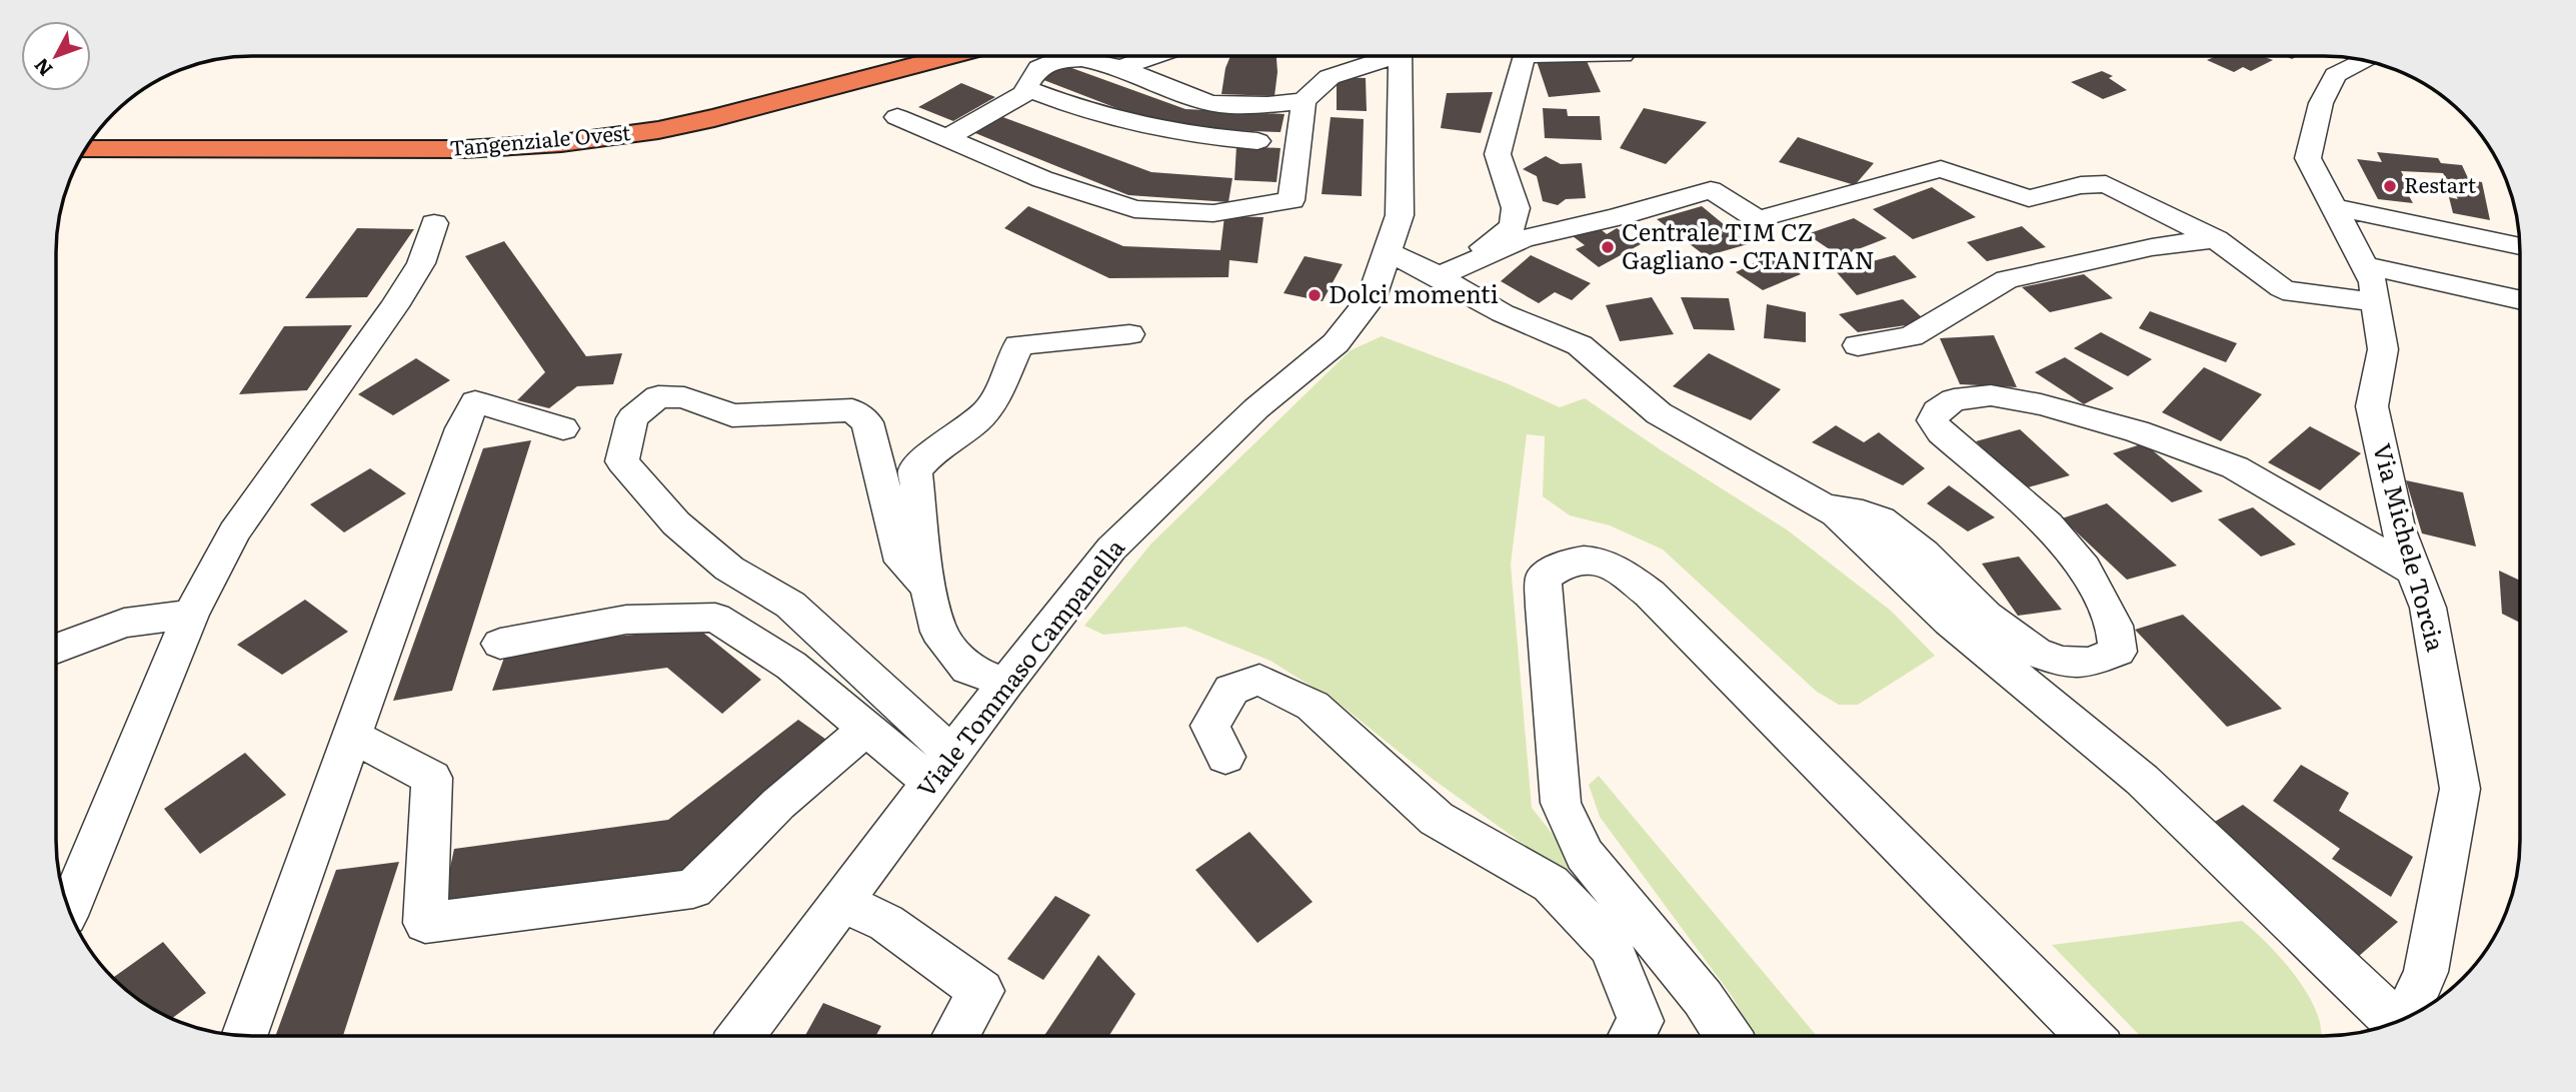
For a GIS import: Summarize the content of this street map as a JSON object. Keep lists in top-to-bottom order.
{
  "streets": {
    "highway": ["Tangenziale Ovest"],
    "street": ["Via Michele Torcia", "Viale Tommaso Campanella"]
  },
  "places": ["Restart", "Centrale TIM CZ Gagliano - CTANITAN", "Dolci momenti"],
  "north": "bottom left"
}
